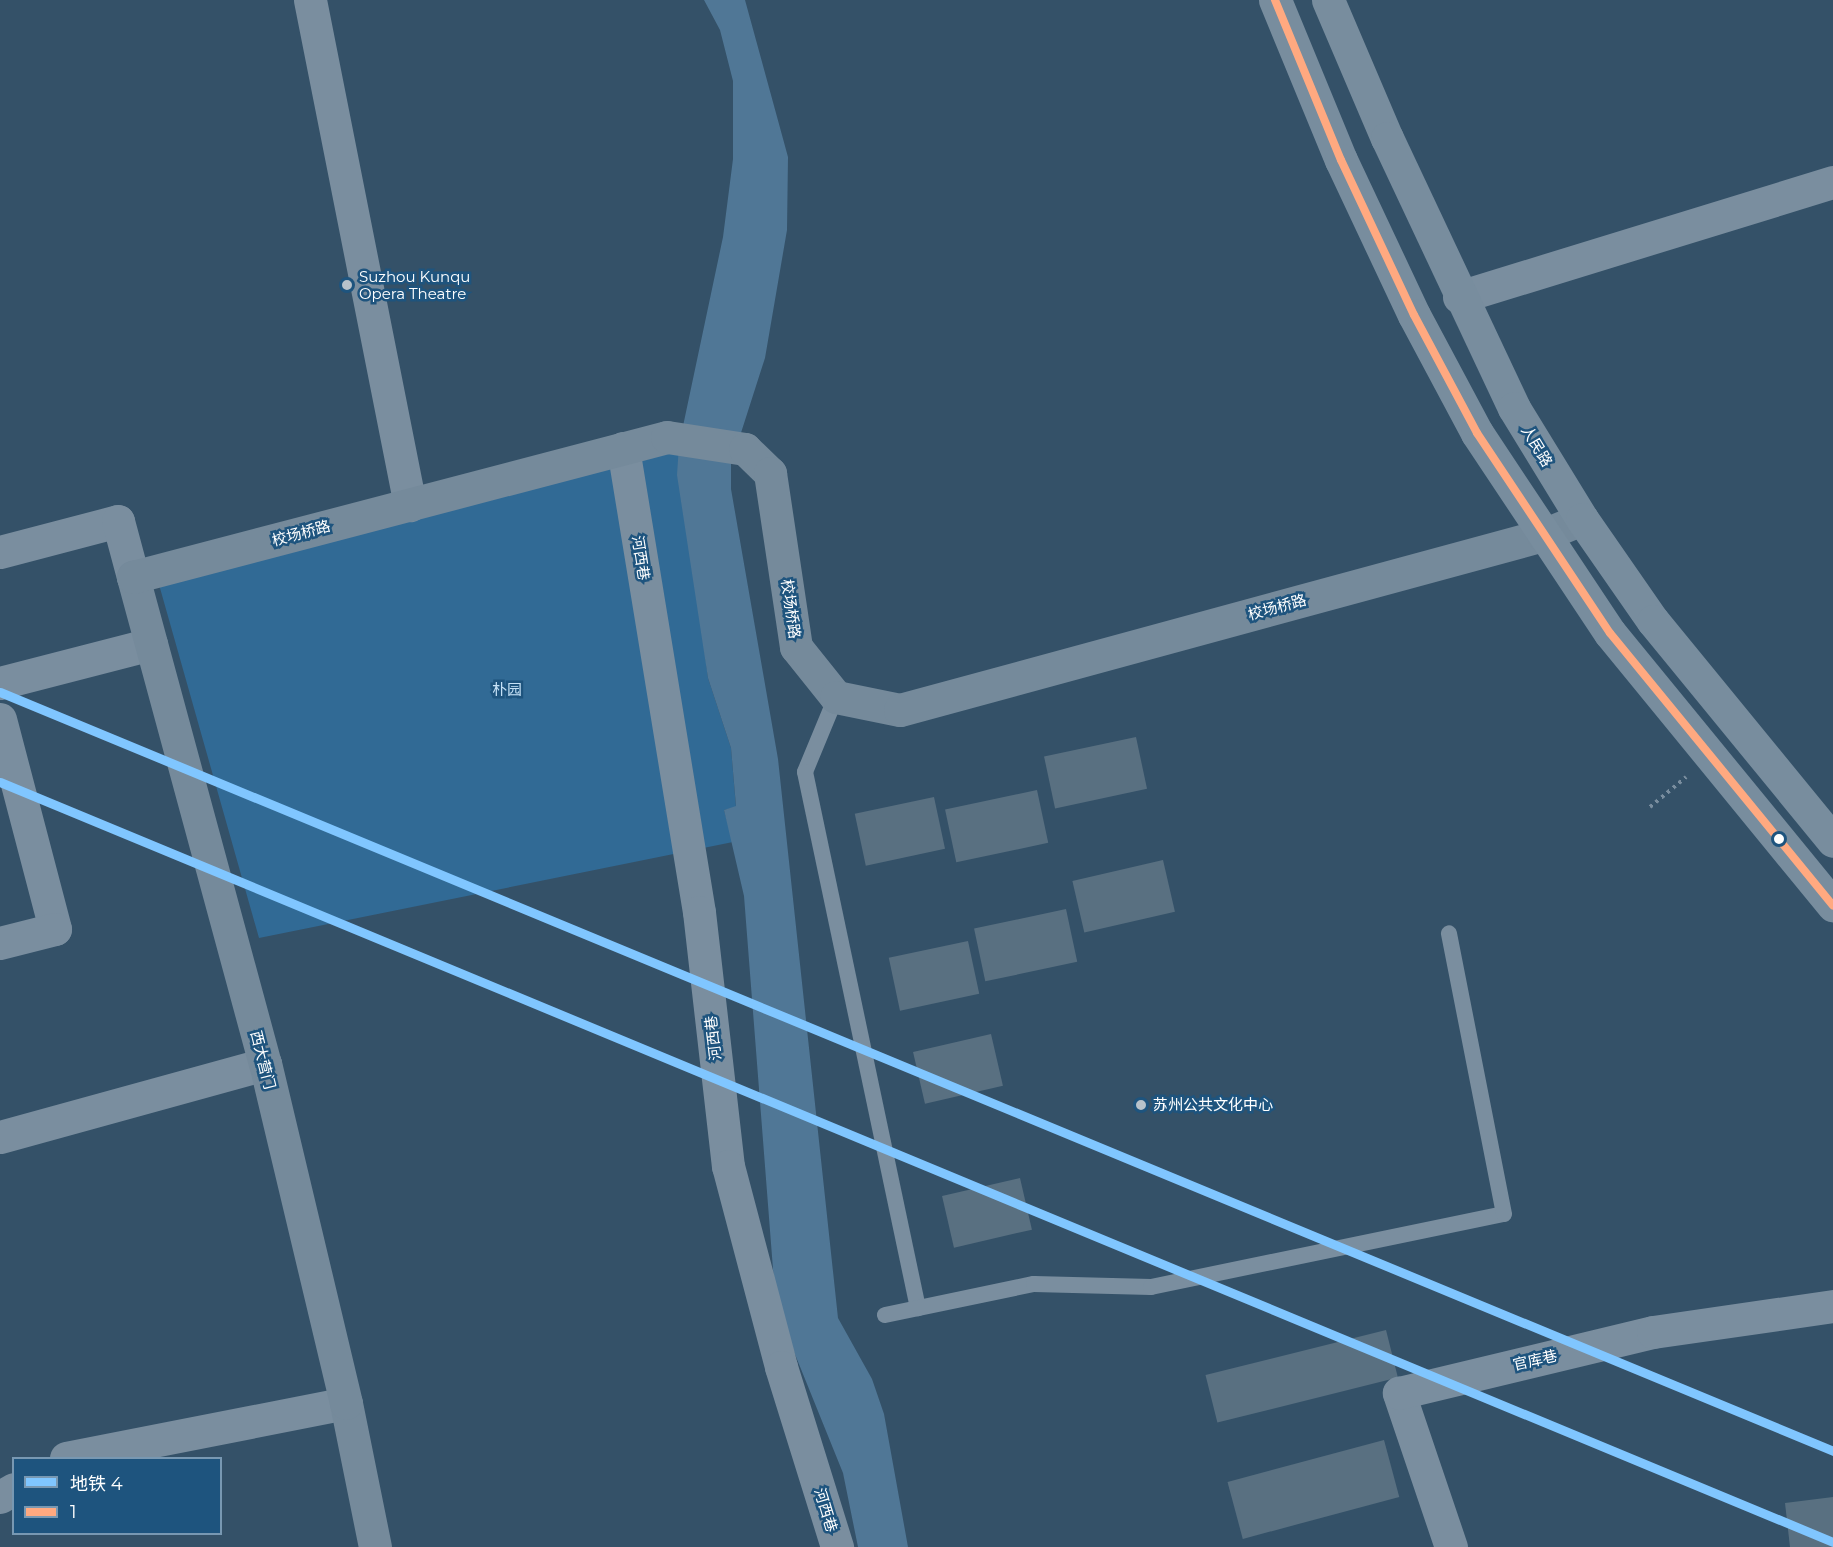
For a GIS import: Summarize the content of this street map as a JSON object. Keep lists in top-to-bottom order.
{
  "streets": {
    "main road": ["人民路"],
    "street": [
      "校场桥路",
      "河西巷",
      "西大营门",
      "官库巷"
    ]
  },
  "crossings": [
    ["人民路", "校场桥路"],
    ["校场桥路", "河西巷"],
    ["校场桥路", "西大营门"]
  ],
  "parks": ["朴园"],
  "places": ["Suzhou Kunqu Opera Theatre", "苏州公共文化中心"],
  "lines": ["transit line 1", "metro line 4"],
  "legend": ["地铁 4", "1"]
}
